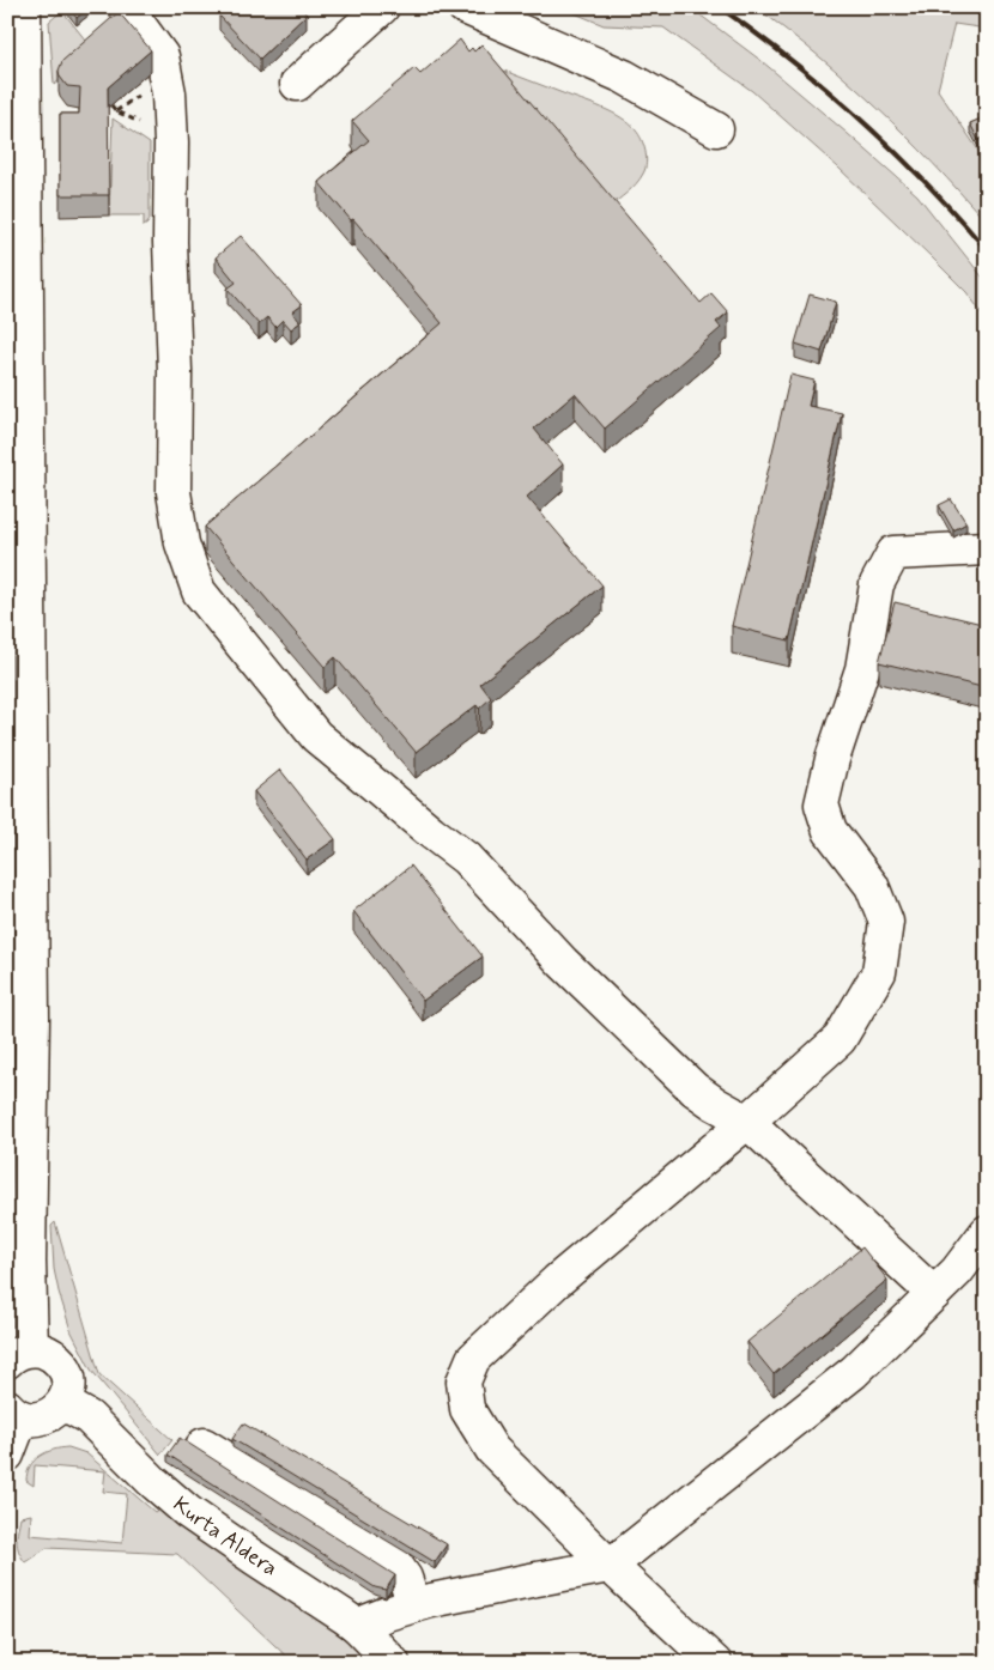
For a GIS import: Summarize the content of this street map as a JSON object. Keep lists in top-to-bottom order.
{
  "streets": {
    "street": ["Kurta Aldera"]
  }
}
